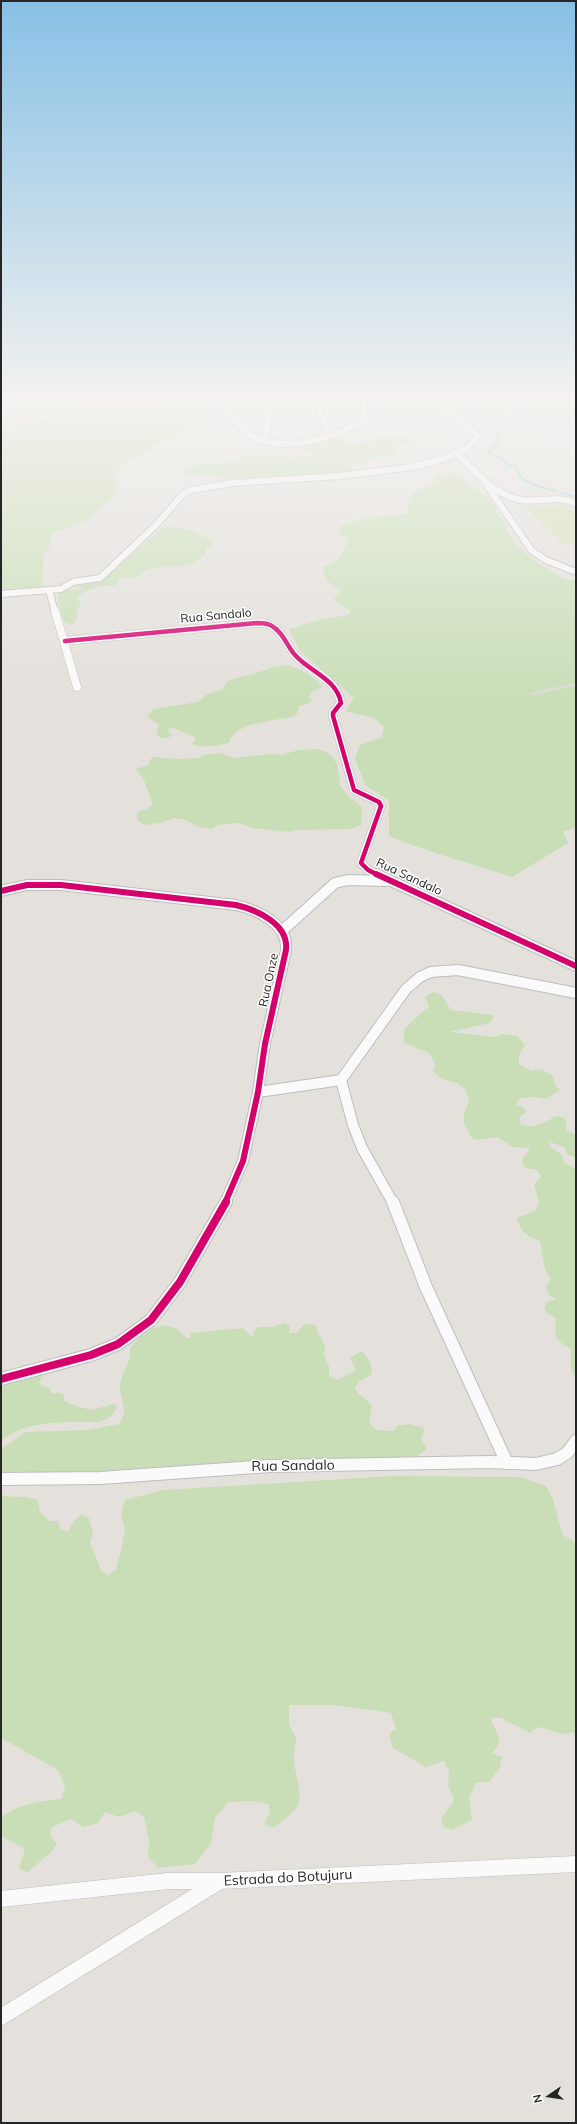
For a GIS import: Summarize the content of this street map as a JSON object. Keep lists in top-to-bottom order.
{
  "streets": {
    "street": ["Rua Sandalo", "Rua Onze", "Estrada do Botujuru"]
  },
  "north": "left"
}
